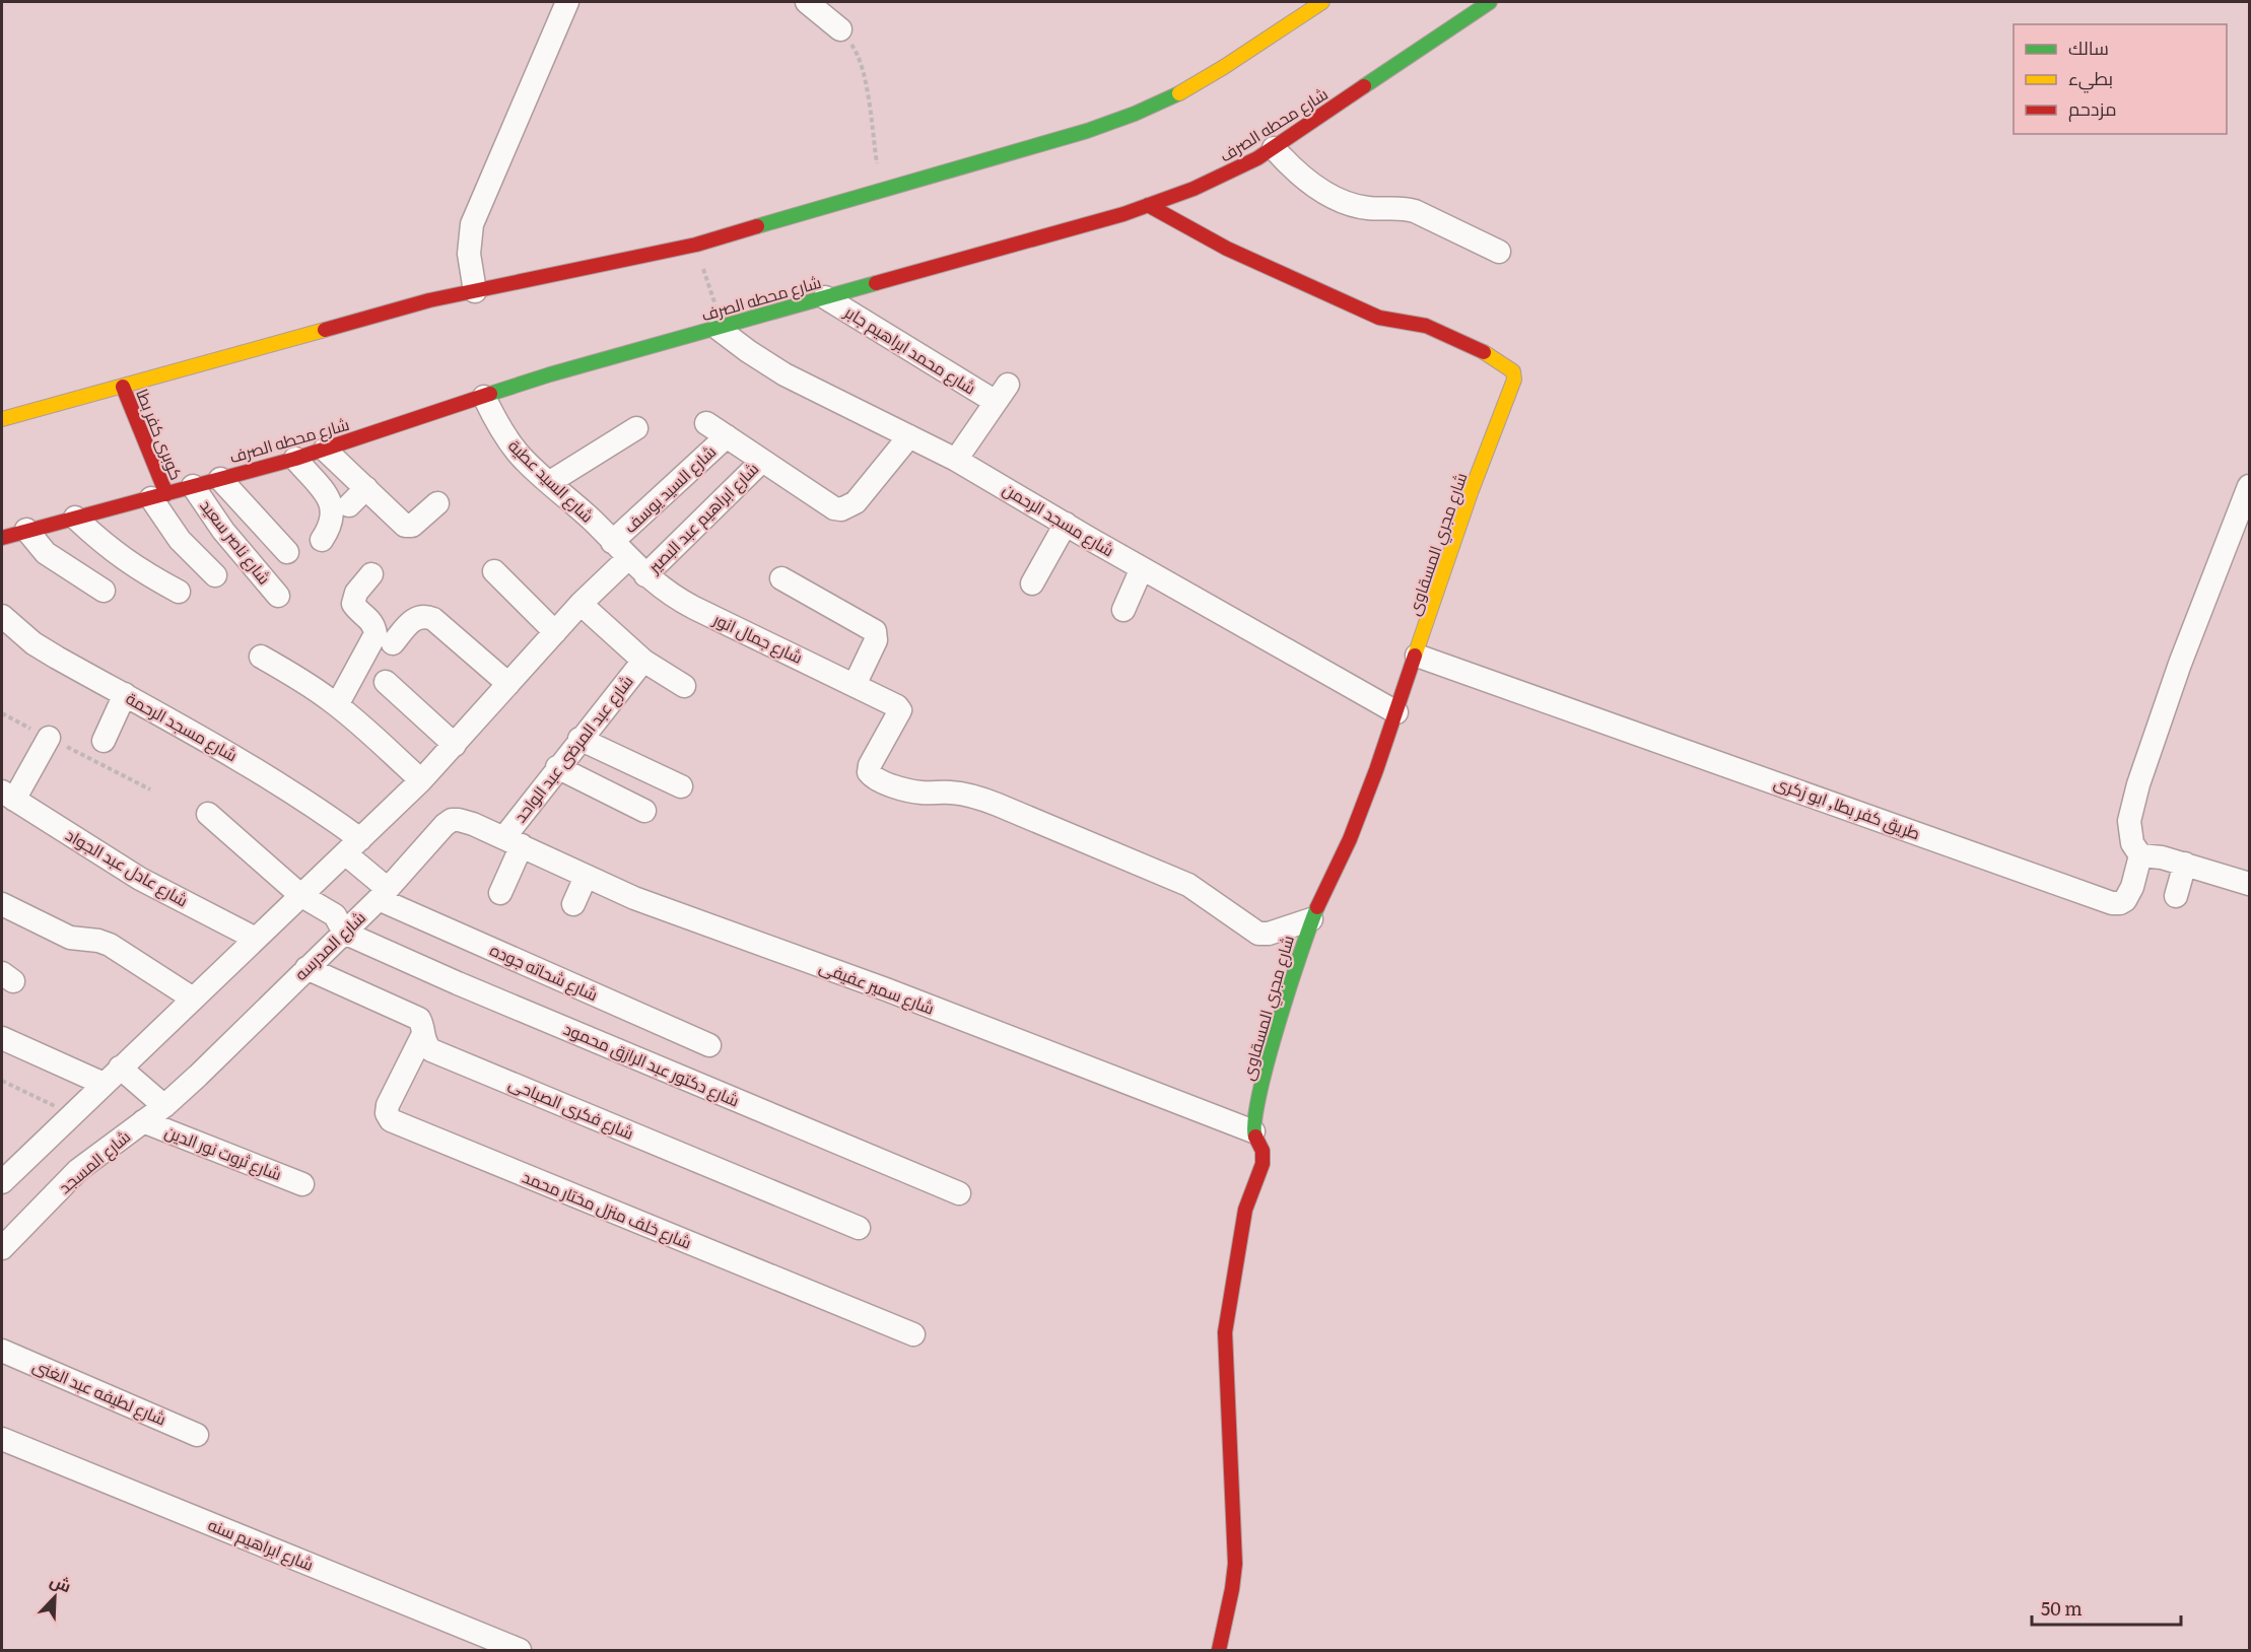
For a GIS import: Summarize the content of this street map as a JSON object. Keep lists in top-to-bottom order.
{
  "streets": {
    "street": [
      "شارع محطه الصرف",
      "شارع محمد ابراهيم جابر",
      "كوبرى كفر بطا",
      "شارع السيد عطية",
      "شارع السيد يوسف",
      "شارع ابراهيم عبد البصير",
      "شارع مسجد الرحمن",
      "شارع ناصر سعيد",
      "شارع مجري المسقاوى",
      "شارع جمال انور",
      "شارع مسجد الرحمة",
      "شارع عبد المرضى عبد الواحد",
      "طريق كفر بطا, ابو زكرى",
      "شارع عادل عبد الجواد",
      "شارع المدرسه",
      "شارع شحاته جوده",
      "شارع سمير عفيفى",
      "شارع دكتور عبد الرازق محمود",
      "شارع فكرى الصباحى",
      "شارع ثروت نور الدين",
      "شارع المسجد",
      "شارع خلف منزل مختار محمد",
      "شارع لطيفه عبد الغنى",
      "شارع ابراهيم سنه"
    ]
  },
  "crossings": [
    ["شارع محطه الصرف", "شارع محمد ابراهيم جابر"],
    ["شارع محطه الصرف", "كوبرى كفر بطا"],
    ["شارع محطه الصرف", "شارع السيد عطية"],
    ["شارع محطه الصرف", "شارع مسجد الرحمن"],
    ["شارع محطه الصرف", "شارع ناصر سعيد"],
    ["شارع محطه الصرف", "شارع مجري المسقاوى"],
    ["شارع محمد ابراهيم جابر", "شارع مسجد الرحمن"],
    ["شارع السيد عطية", "شارع السيد يوسف"],
    ["شارع السيد عطية", "شارع جمال انور"],
    ["شارع السيد يوسف", "شارع جمال انور"],
    ["شارع السيد يوسف", "شارع مسجد الرحمة"],
    ["شارع السيد يوسف", "شارع عادل عبد الجواد"],
    ["شارع ابراهيم عبد البصير", "شارع جمال انور"],
    ["شارع مسجد الرحمن", "شارع مجري المسقاوى"],
    ["شارع مجري المسقاوى", "شارع جمال انور"],
    ["شارع مجري المسقاوى", "طريق كفر بطا, ابو زكرى"],
    ["شارع مجري المسقاوى", "شارع سمير عفيفى"],
    ["شارع مسجد الرحمة", "شارع المدرسه"],
    ["شارع مسجد الرحمة", "شارع شحاته جوده"],
    ["شارع عبد المرضى عبد الواحد", "شارع المدرسه"],
    ["شارع عبد المرضى عبد الواحد", "شارع سمير عفيفى"],
    ["شارع المدرسه", "شارع شحاته جوده"],
    ["شارع المدرسه", "شارع سمير عفيفى"],
    ["شارع المدرسه", "شارع دكتور عبد الرازق محمود"],
    ["شارع المدرسه", "شارع فكرى الصباحى"],
    ["شارع المدرسه", "شارع المسجد"],
    ["شارع فكرى الصباحى", "شارع خلف منزل مختار محمد"],
    ["شارع ثروت نور الدين", "شارع المسجد"]
  ],
  "legend": ["سالك", "بطيء", "مزدحم"],
  "scale_bar": "50 m",
  "north": "top right"
}
